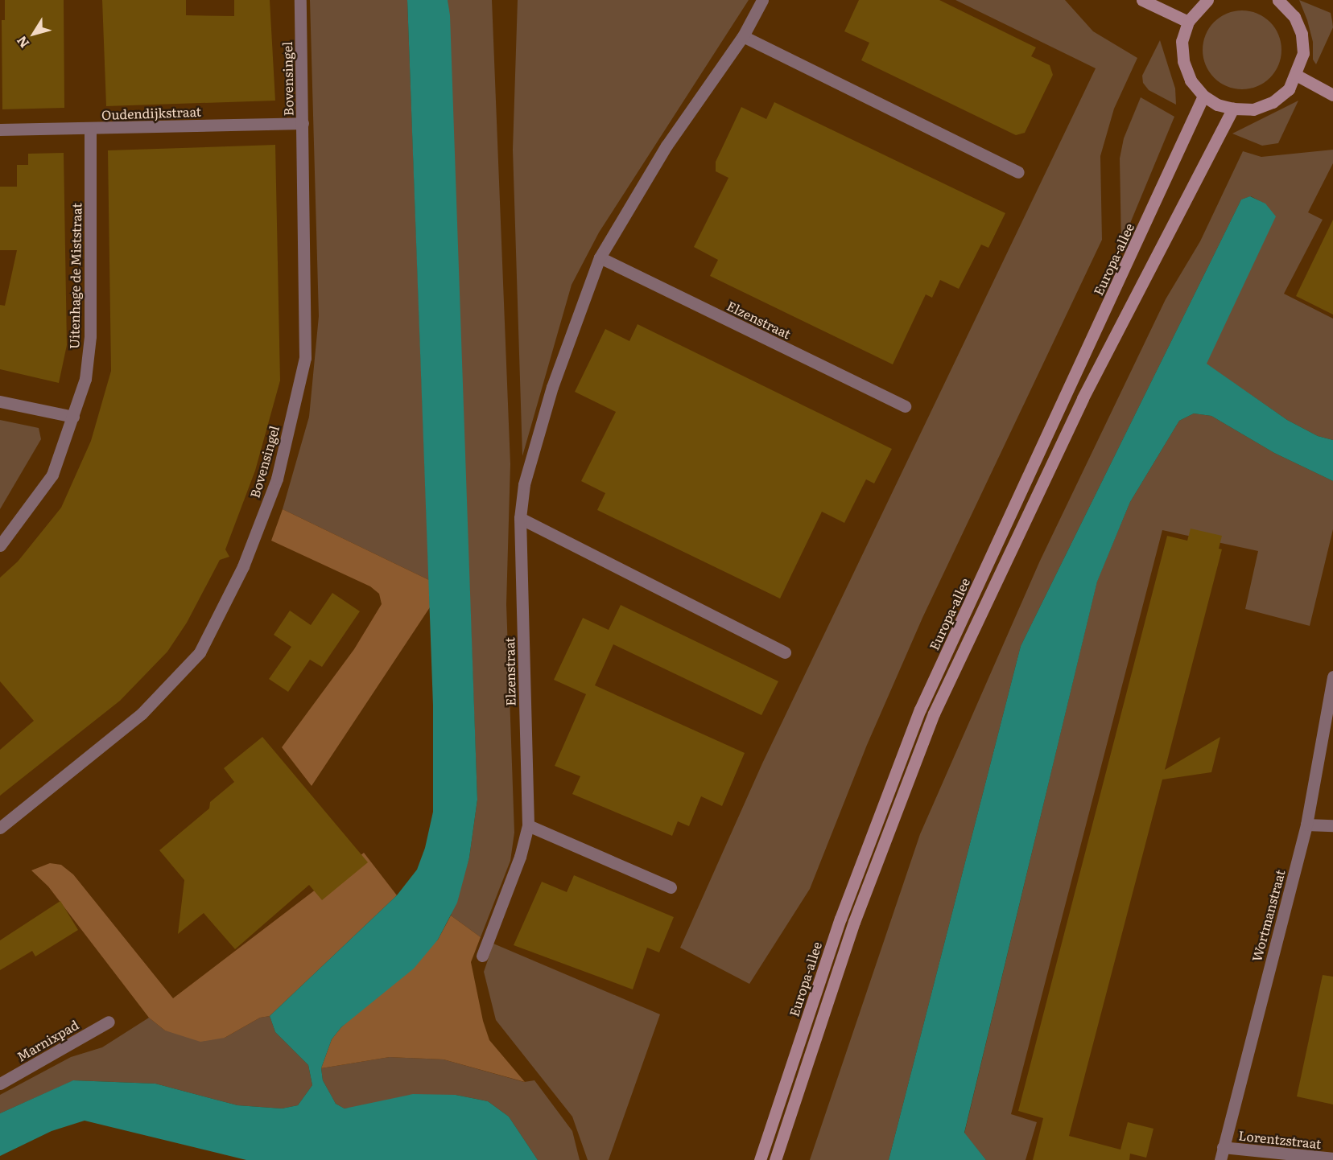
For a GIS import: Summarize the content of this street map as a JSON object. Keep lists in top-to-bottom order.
{
  "streets": {
    "main road": ["Europa-allee"],
    "street": [
      "Bovensingel",
      "Oudendijkstraat",
      "Uitenhage de Miststraat",
      "Elzenstraat",
      "Wortmanstraat",
      "Marnixpad",
      "Lorentzstraat"
    ]
  },
  "crossings": [
    ["Bovensingel", "Oudendijkstraat"],
    ["Oudendijkstraat", "Uitenhage de Miststraat"],
    ["Wortmanstraat", "Lorentzstraat"]
  ],
  "north": "bottom left"
}
